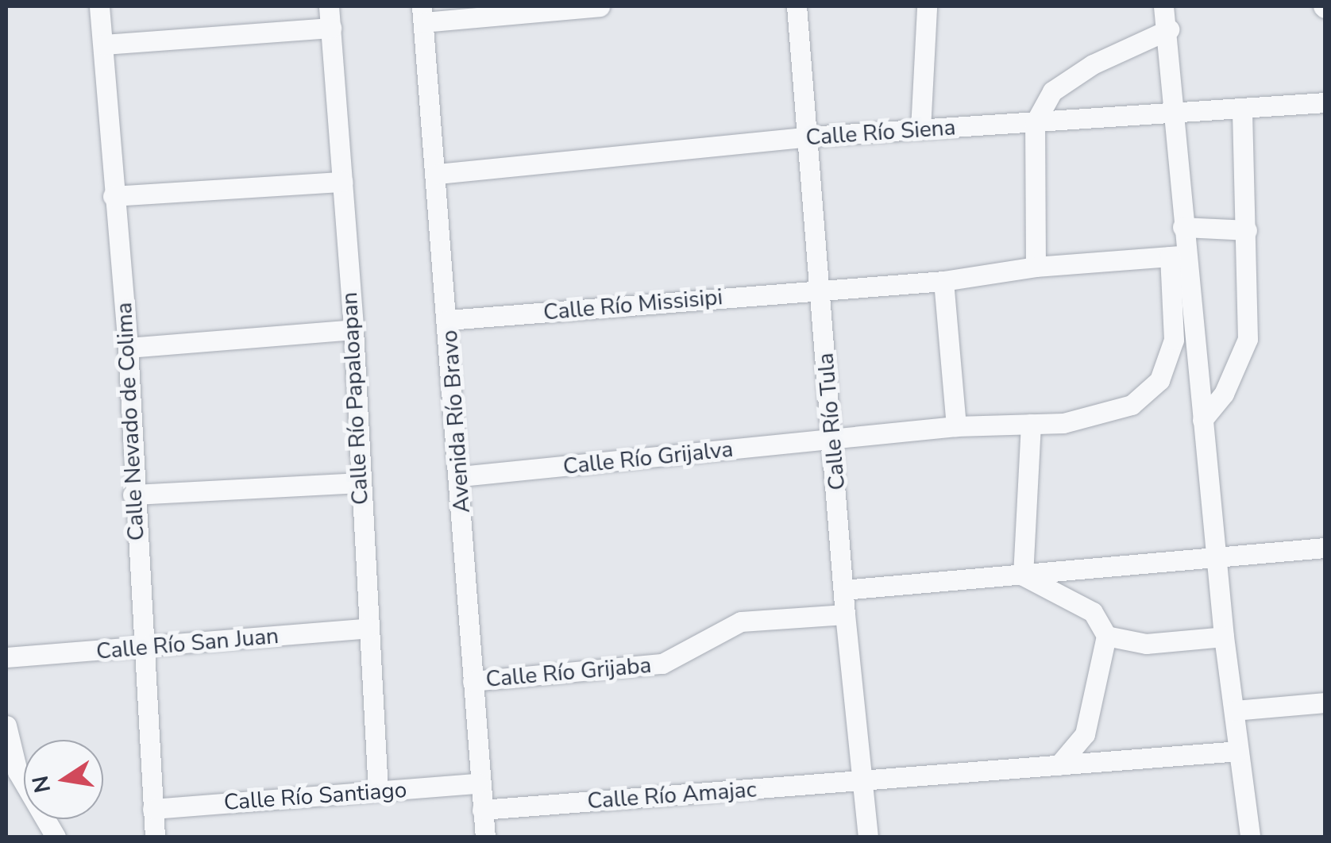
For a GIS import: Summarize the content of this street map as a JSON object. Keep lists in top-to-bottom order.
{
  "streets": {
    "street": [
      "Calle Río Siena",
      "Calle Río Missisipi",
      "Calle Río Papaloapan",
      "Calle Nevado de Colima",
      "Avenida Río Bravo",
      "Calle Río Tula",
      "Calle Río Grijalva",
      "Calle Río San Juan",
      "Calle Río Grijaba",
      "Calle Río Amajac",
      "Calle Río Santiago"
    ]
  },
  "crossings": [
    ["Calle Río Siena", "Avenida Río Bravo"],
    ["Calle Río Siena", "Calle Río Tula"],
    ["Calle Río Missisipi", "Avenida Río Bravo"],
    ["Calle Río Missisipi", "Calle Río Tula"],
    ["Calle Río Missisipi", "Calle Río Grijalva"],
    ["Calle Río Papaloapan", "Calle Río San Juan"],
    ["Calle Río Papaloapan", "Calle Río Santiago"],
    ["Calle Nevado de Colima", "Calle Río San Juan"],
    ["Calle Nevado de Colima", "Calle Río Santiago"],
    ["Avenida Río Bravo", "Calle Río Grijalva"],
    ["Avenida Río Bravo", "Calle Río Grijaba"],
    ["Avenida Río Bravo", "Calle Río Amajac"],
    ["Avenida Río Bravo", "Calle Río Santiago"],
    ["Calle Río Tula", "Calle Río Grijalva"],
    ["Calle Río Tula", "Calle Río Grijaba"],
    ["Calle Río Tula", "Calle Río Amajac"]
  ],
  "north": "left"
}
